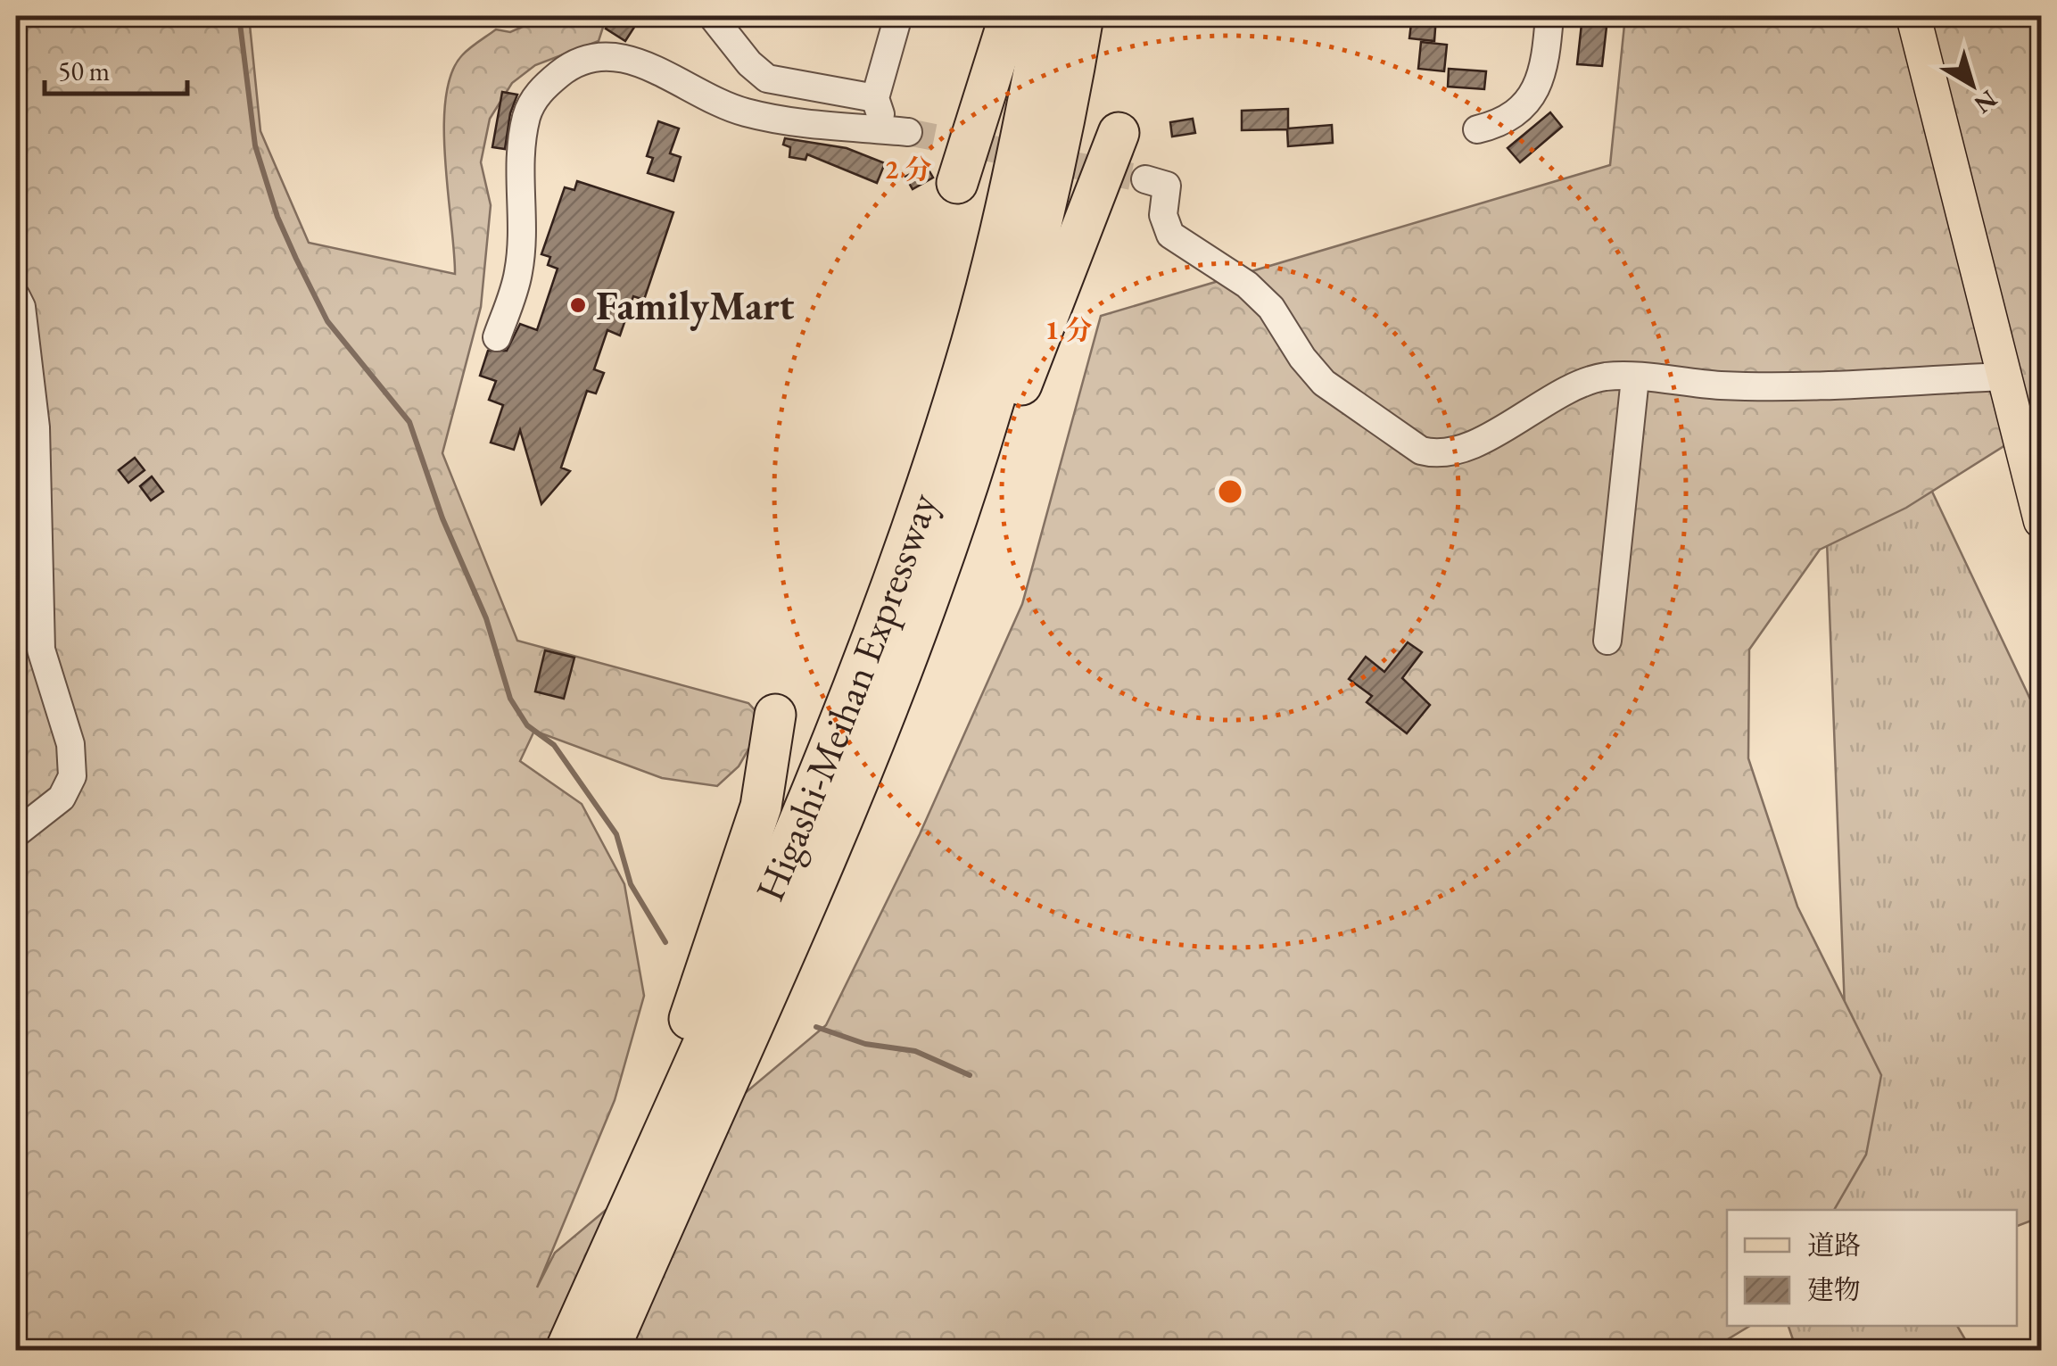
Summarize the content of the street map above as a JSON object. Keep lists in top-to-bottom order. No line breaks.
{"streets":{"highway":["Higashi-Meihan Expressway"]},"places":["FamilyMart"],"legend":["道路","建物"],"scale_bar":"50 m","north":"bottom right","rings":["2 分","1 分"]}
